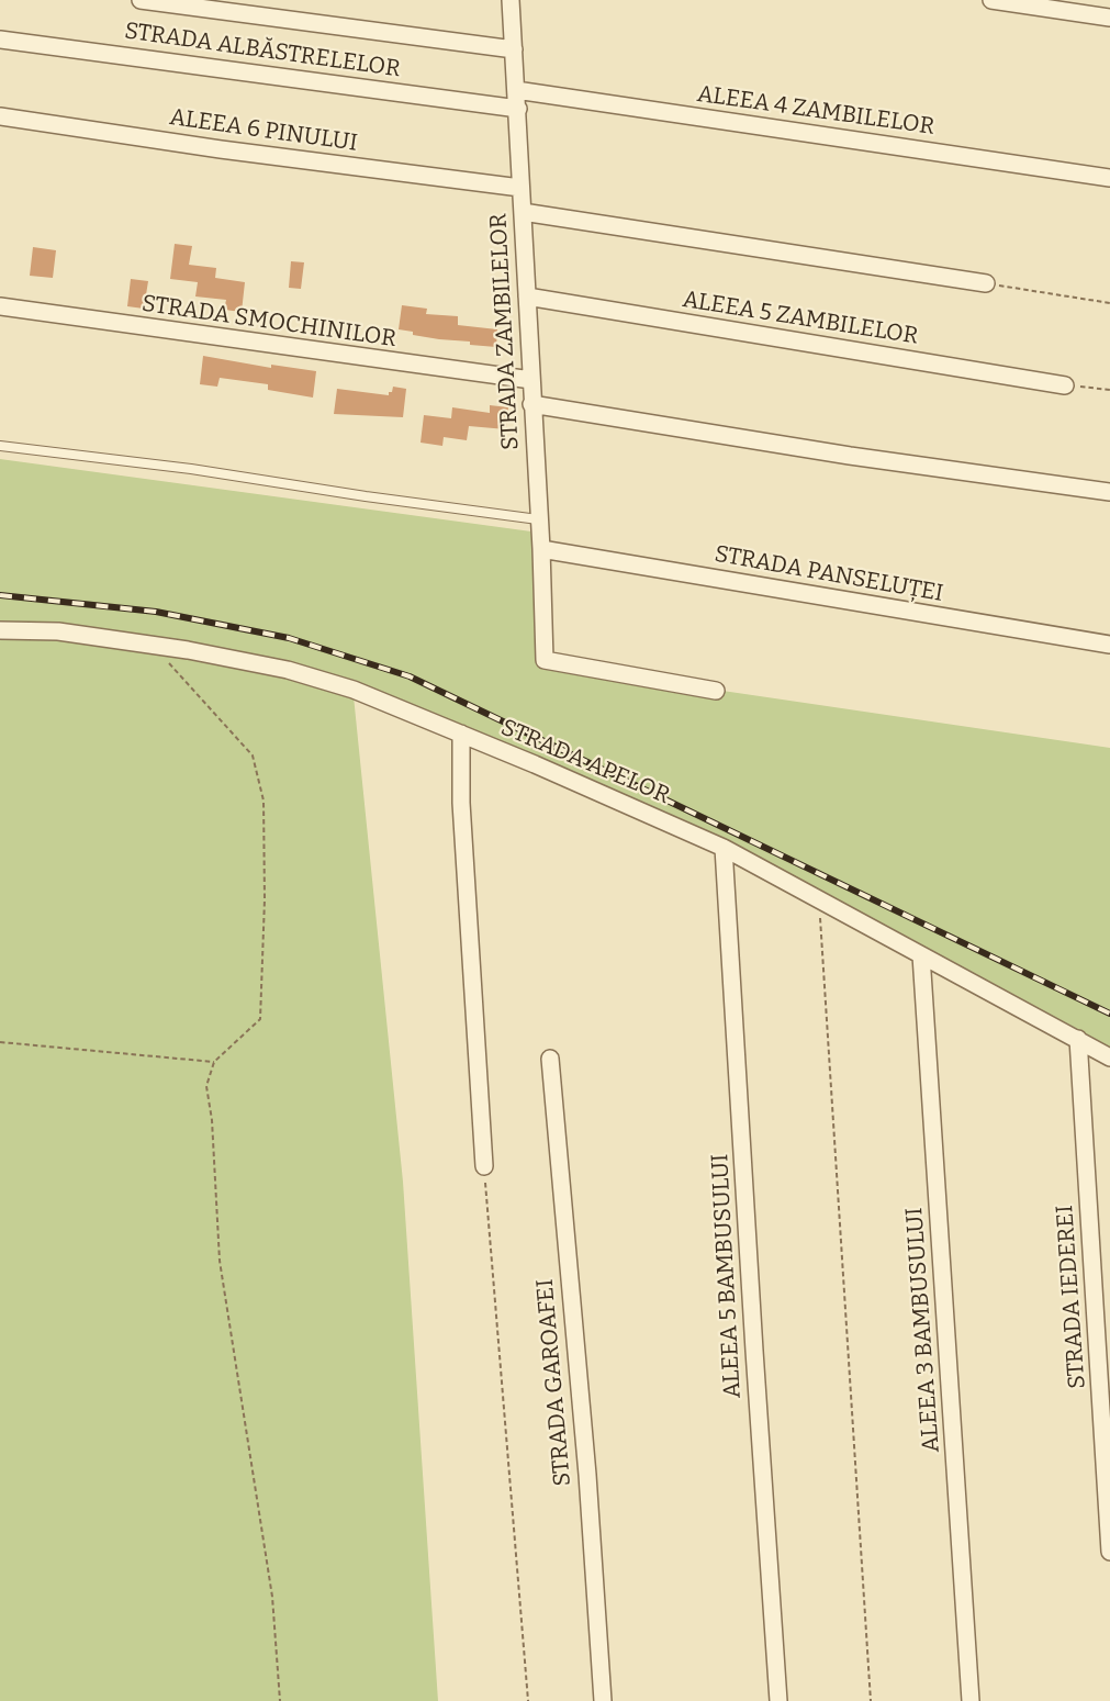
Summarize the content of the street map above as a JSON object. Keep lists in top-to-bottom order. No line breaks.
{"streets":{"street":["STRADA ALBĂSTRELELOR","ALEEA 4 ZAMBILELOR","ALEEA 6 PINULUI","ALEEA 5 ZAMBILELOR","STRADA SMOCHINILOR","STRADA ZAMBILELOR","STRADA PANSELUȚEI","STRADA APELOR","ALEEA 5 BAMBUSULUI","STRADA IEDEREI","ALEEA 3 BAMBUSULUI","STRADA GAROAFEI"]},"crossings":[["STRADA ALBĂSTRELELOR","STRADA ZAMBILELOR"],["ALEEA 4 ZAMBILELOR","STRADA ZAMBILELOR"],["ALEEA 6 PINULUI","STRADA ZAMBILELOR"],["ALEEA 5 ZAMBILELOR","STRADA ZAMBILELOR"],["STRADA SMOCHINILOR","STRADA ZAMBILELOR"],["STRADA ZAMBILELOR","STRADA PANSELUȚEI"],["STRADA APELOR","ALEEA 5 BAMBUSULUI"],["STRADA APELOR","STRADA IEDEREI"],["STRADA APELOR","ALEEA 3 BAMBUSULUI"]]}
